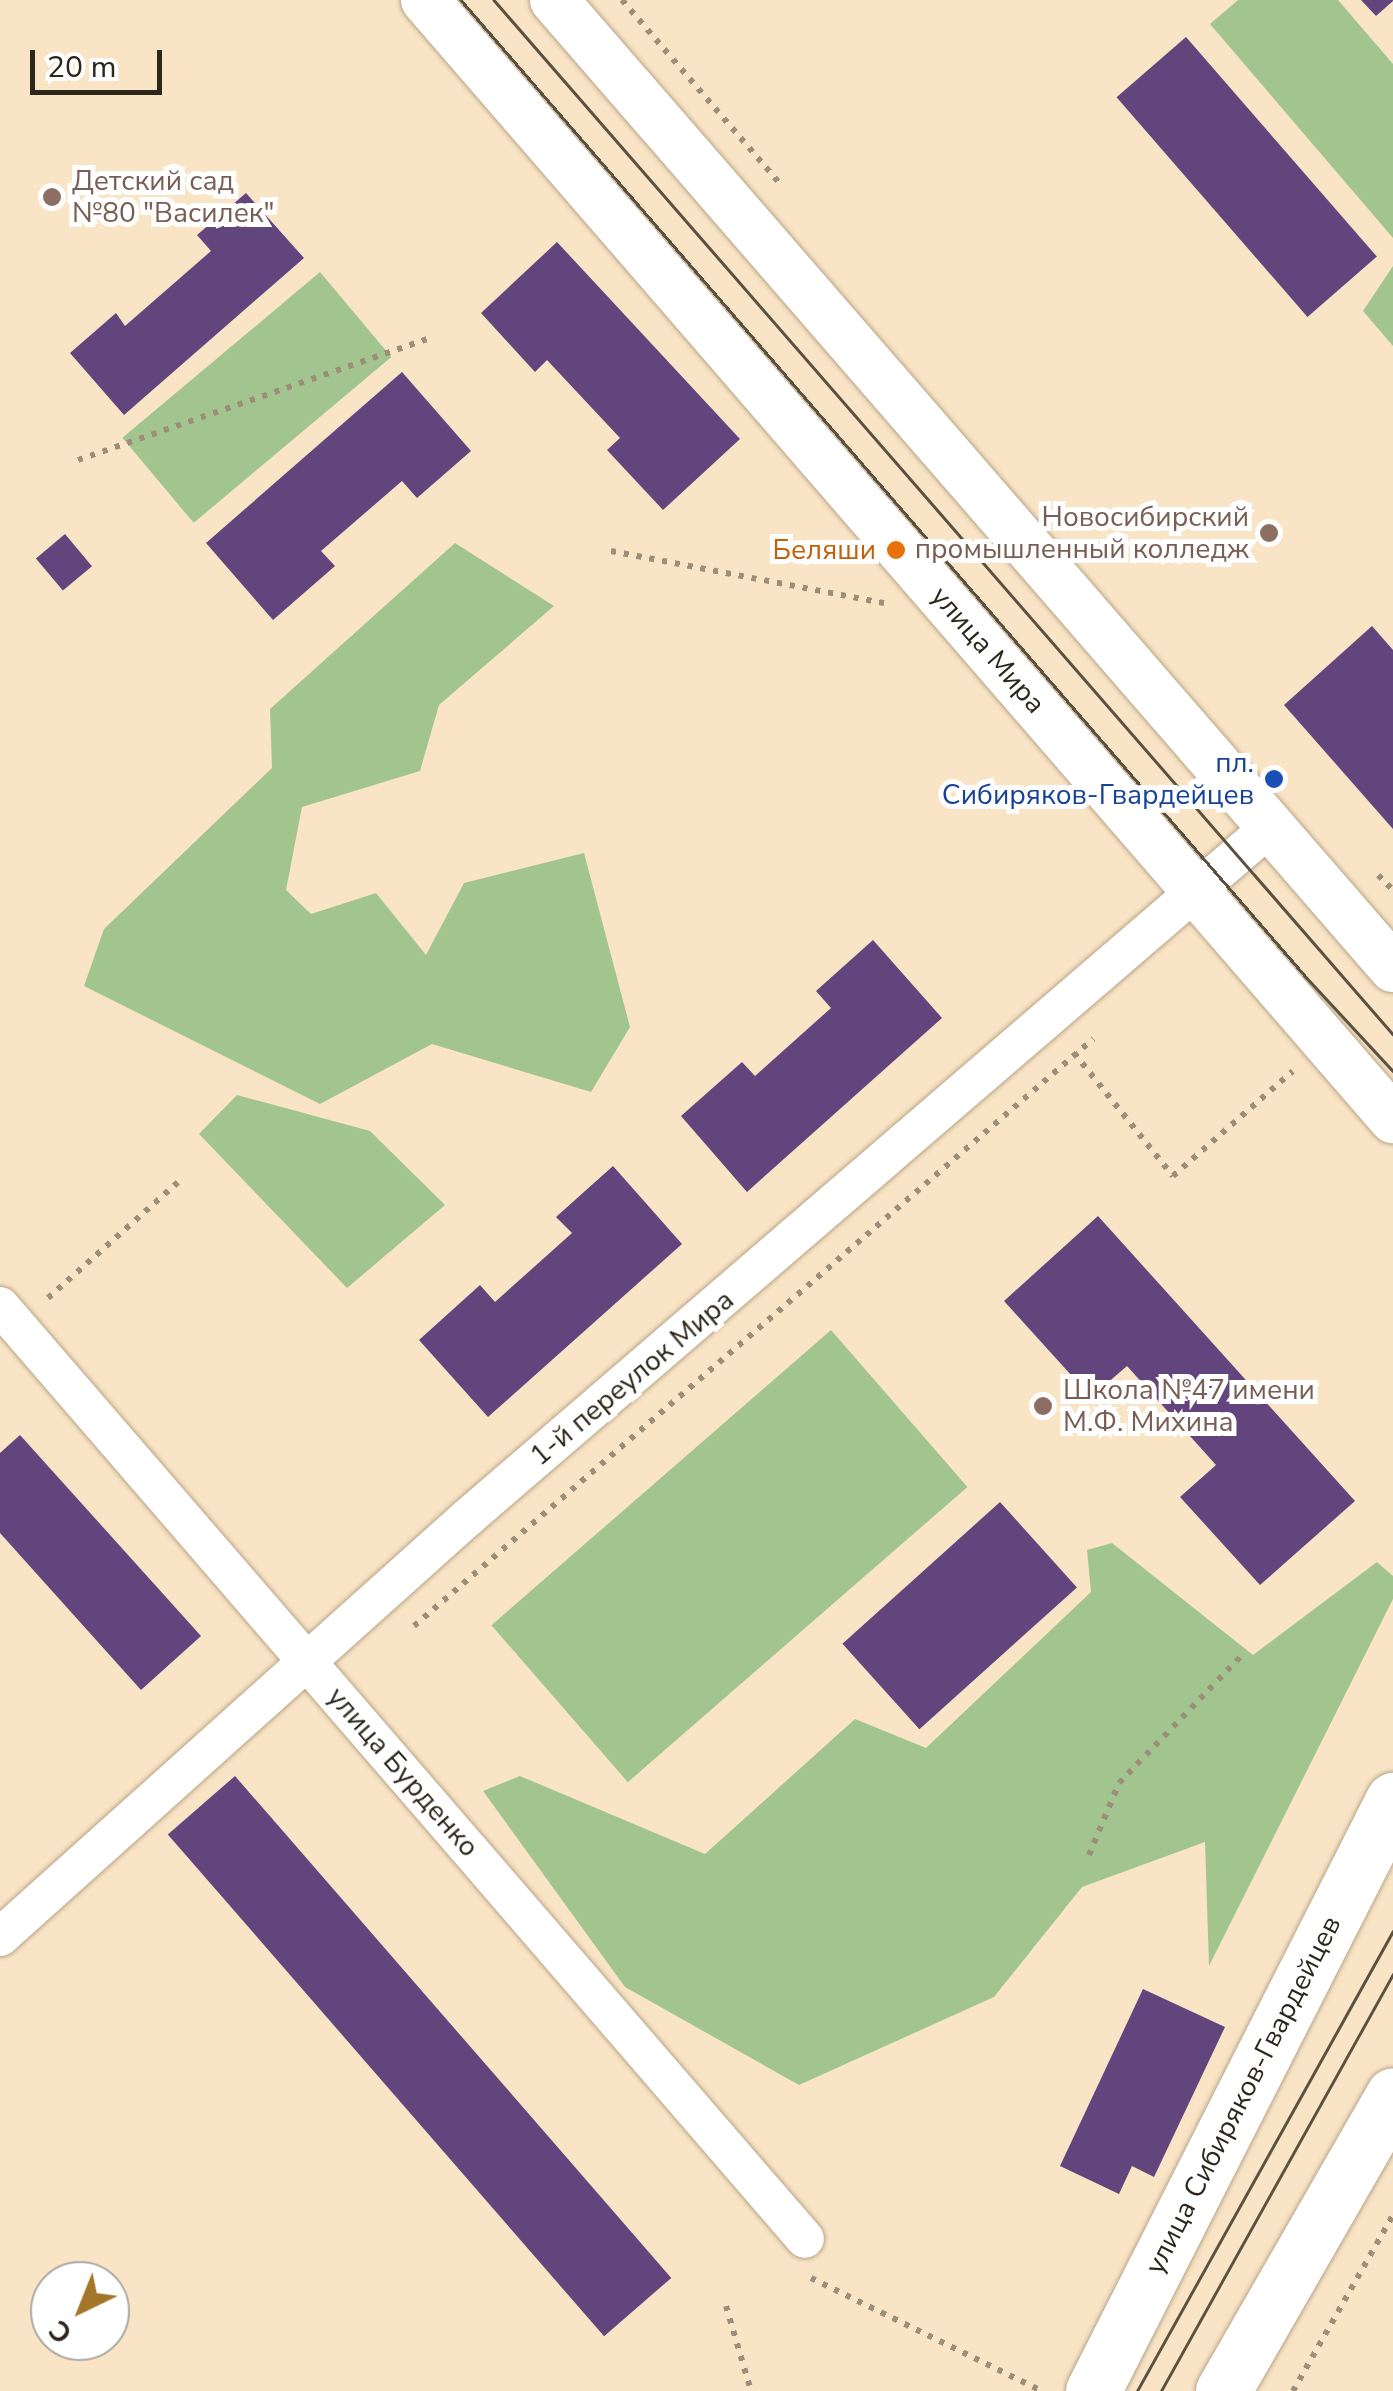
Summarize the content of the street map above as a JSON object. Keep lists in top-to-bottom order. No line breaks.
{"streets":{"main road":["улица Сибиряков-Гвардейцев"],"street":["улица Мира","1-й переулок Мира","улица Бурденко"]},"crossings":[["улица Мира","1-й переулок Мира"],["1-й переулок Мира","улица Бурденко"]],"places":["Детский сад №80 \"Василек\"","Новосибирский промышленный колледж","Беляши","пл. Сибиряков-Гвардейцев","Школа №47 имени М.Ф. Михина"],"scale_bar":"20 m","north":"bottom left"}
